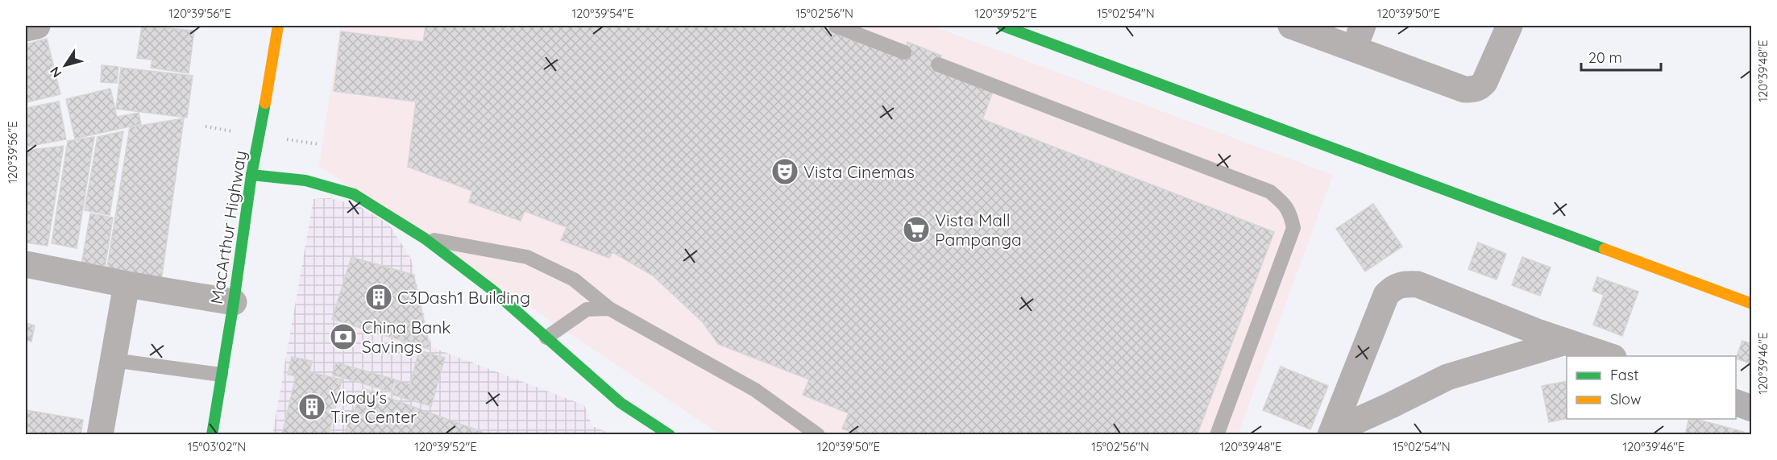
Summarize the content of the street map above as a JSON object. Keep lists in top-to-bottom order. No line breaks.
{"streets":{"main road":["MacArthur Highway"]},"places":{"theatre":["Vista Cinemas"],"supermarket":["Vista Mall Pampanga"],"building":["C3Dash1 Building","Vlady's Tire Center"],"bank":["China Bank Savings"]},"legend":["Fast","Slow"],"scale_bar":"20 m","north":"bottom left","coordinates":["120°39'56\"E","120°39'54\"E","15°02'56\"N","120°39'52\"E","15°02'54\"N","120°39'50\"E","120°39'48\"E","120°39'46\"E","15°03'02\"N"]}
